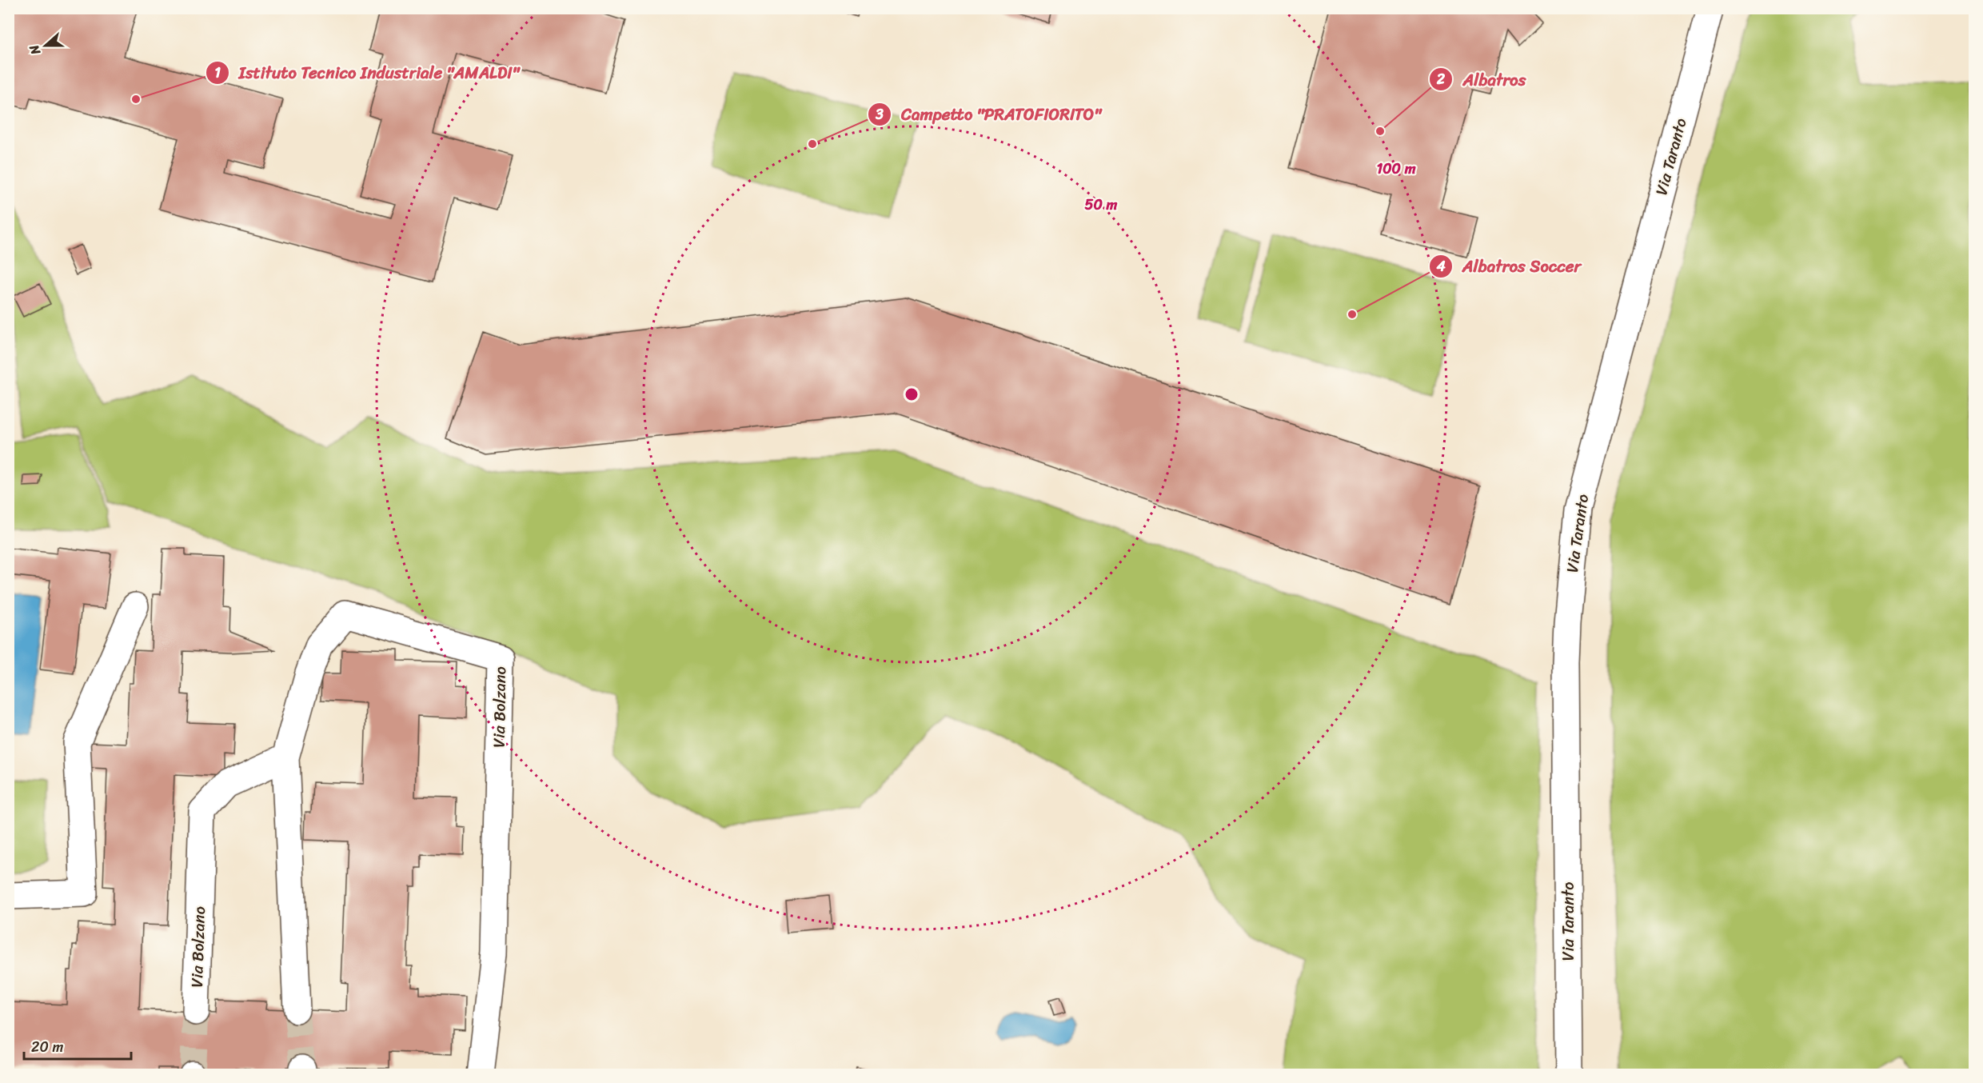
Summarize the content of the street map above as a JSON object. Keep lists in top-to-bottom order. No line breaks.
{"streets":{"street":["Via Taranto","Via Bolzano"]},"places":["Istituto Tecnico Industriale \"AMALDI\"","Albatros","Campetto \"PRATOFIORITO\"","Albatros Soccer"],"scale_bar":"20 m","north":"left","rings":["100 m","50 m"]}
